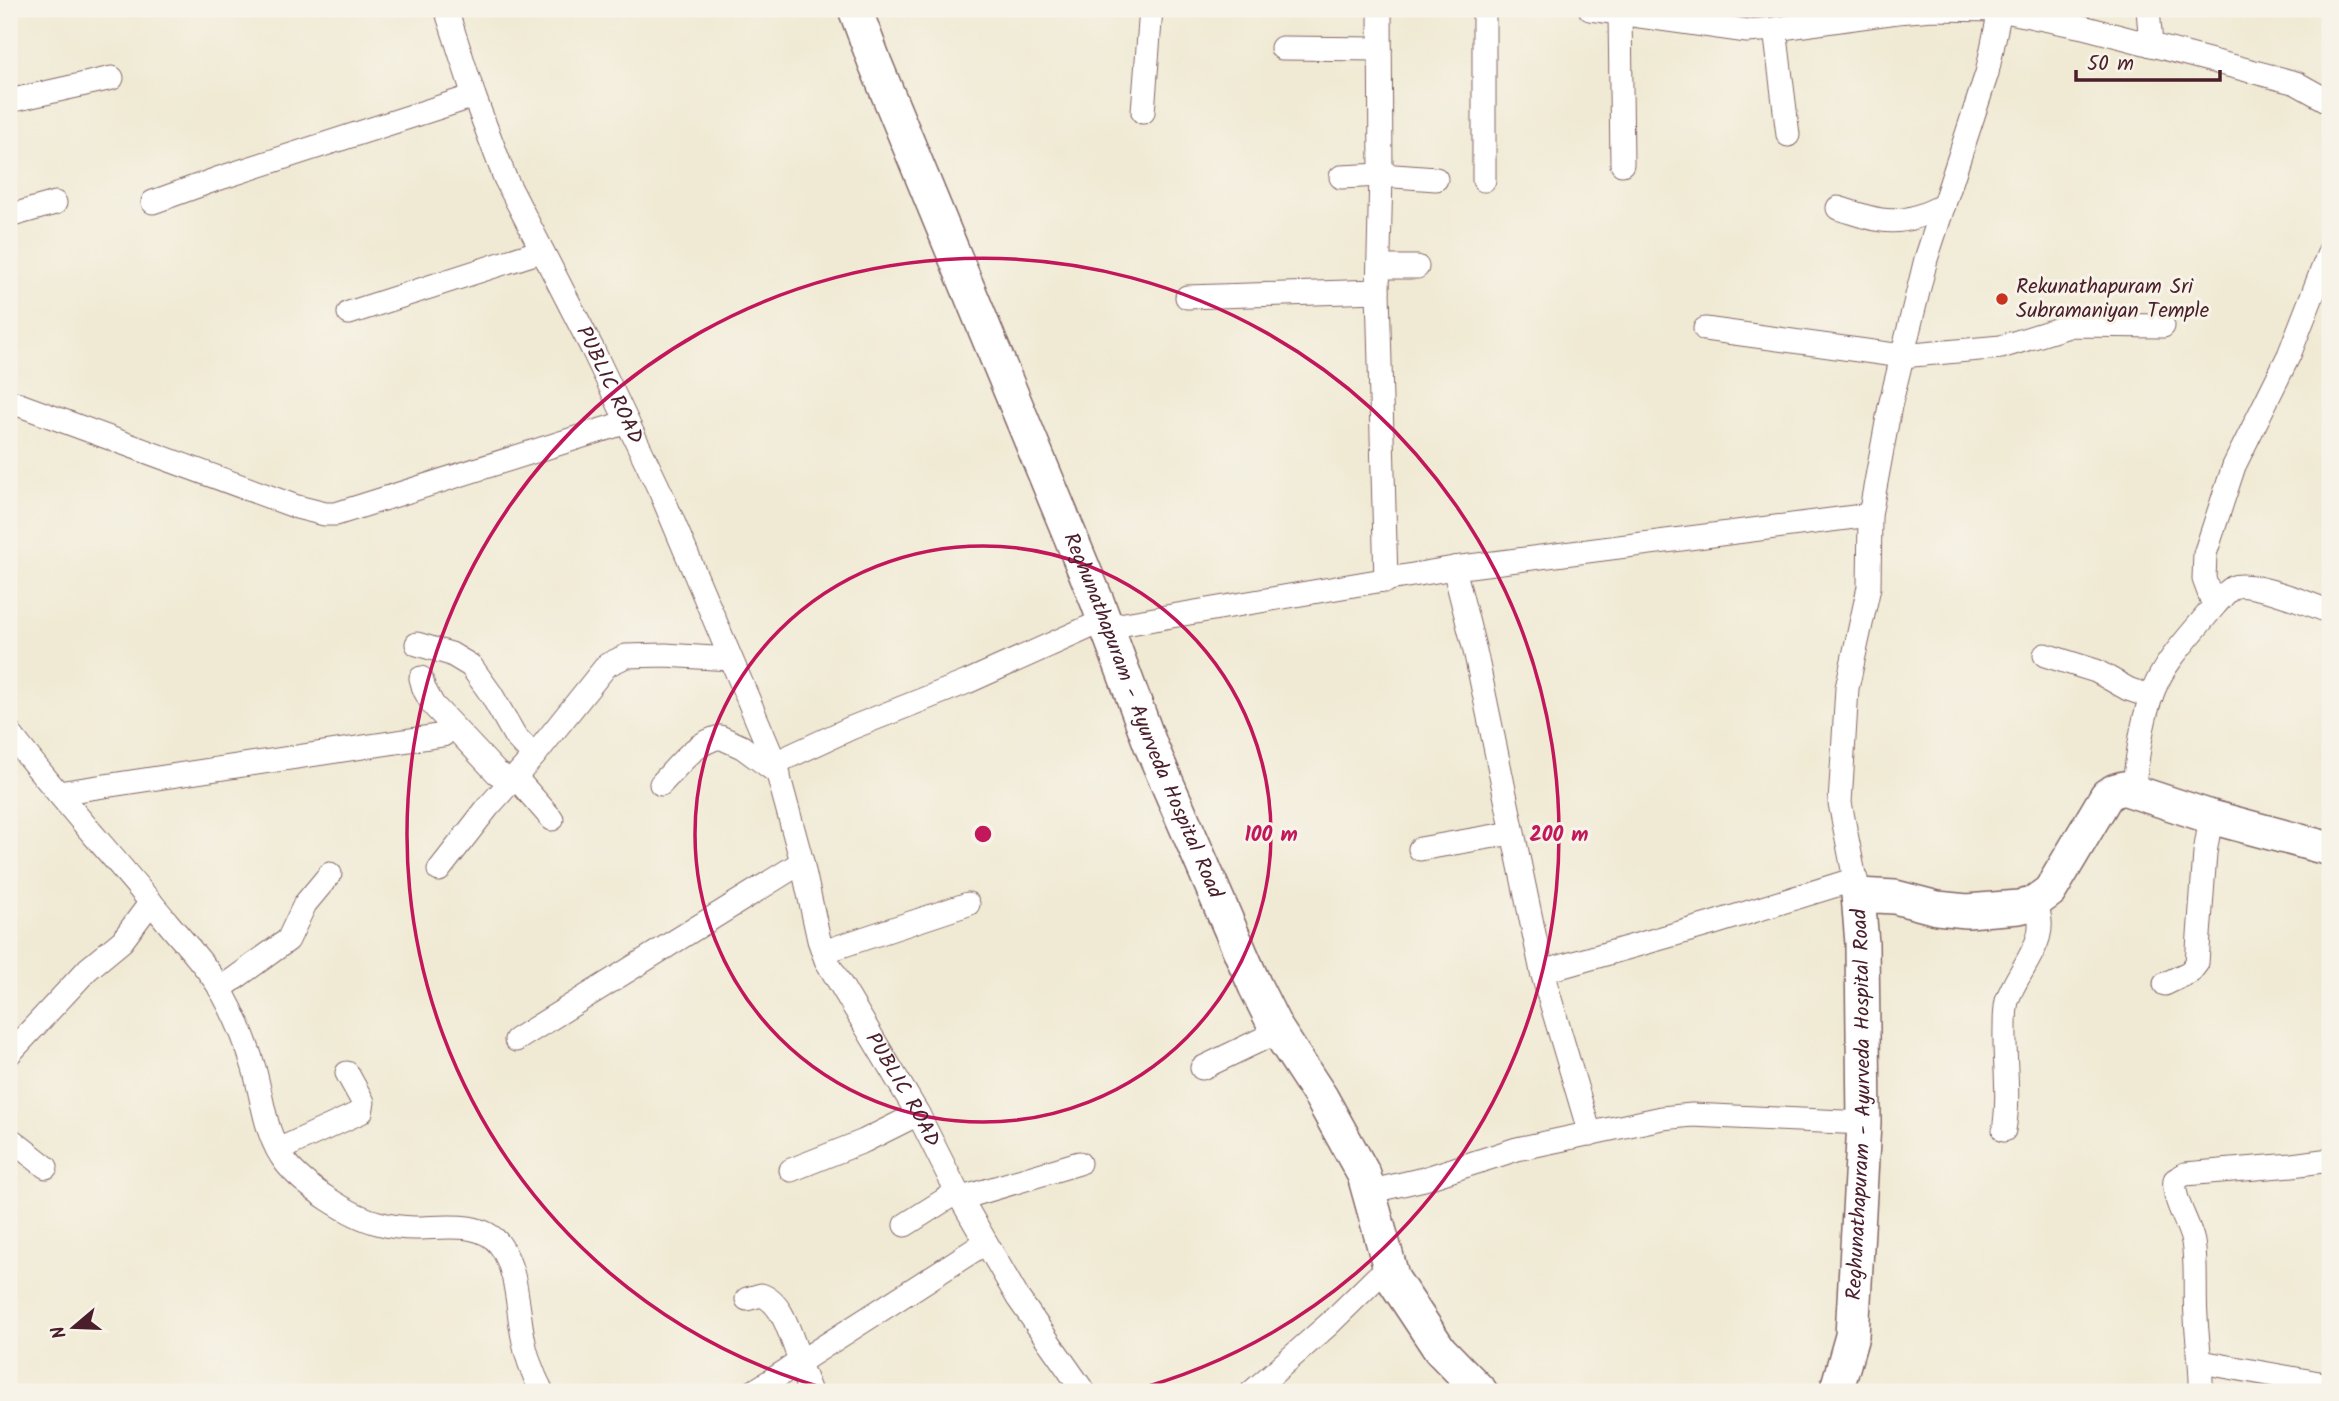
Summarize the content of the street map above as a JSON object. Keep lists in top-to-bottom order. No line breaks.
{"streets":{"main road":["Reghunathapuram - Ayurveda Hospital Road"],"street":["PUBLIC ROAD"]},"places":["Rekunathapuram Sri Subramaniyan Temple"],"scale_bar":"50 m","north":"left","rings":["100 m","200 m"]}
